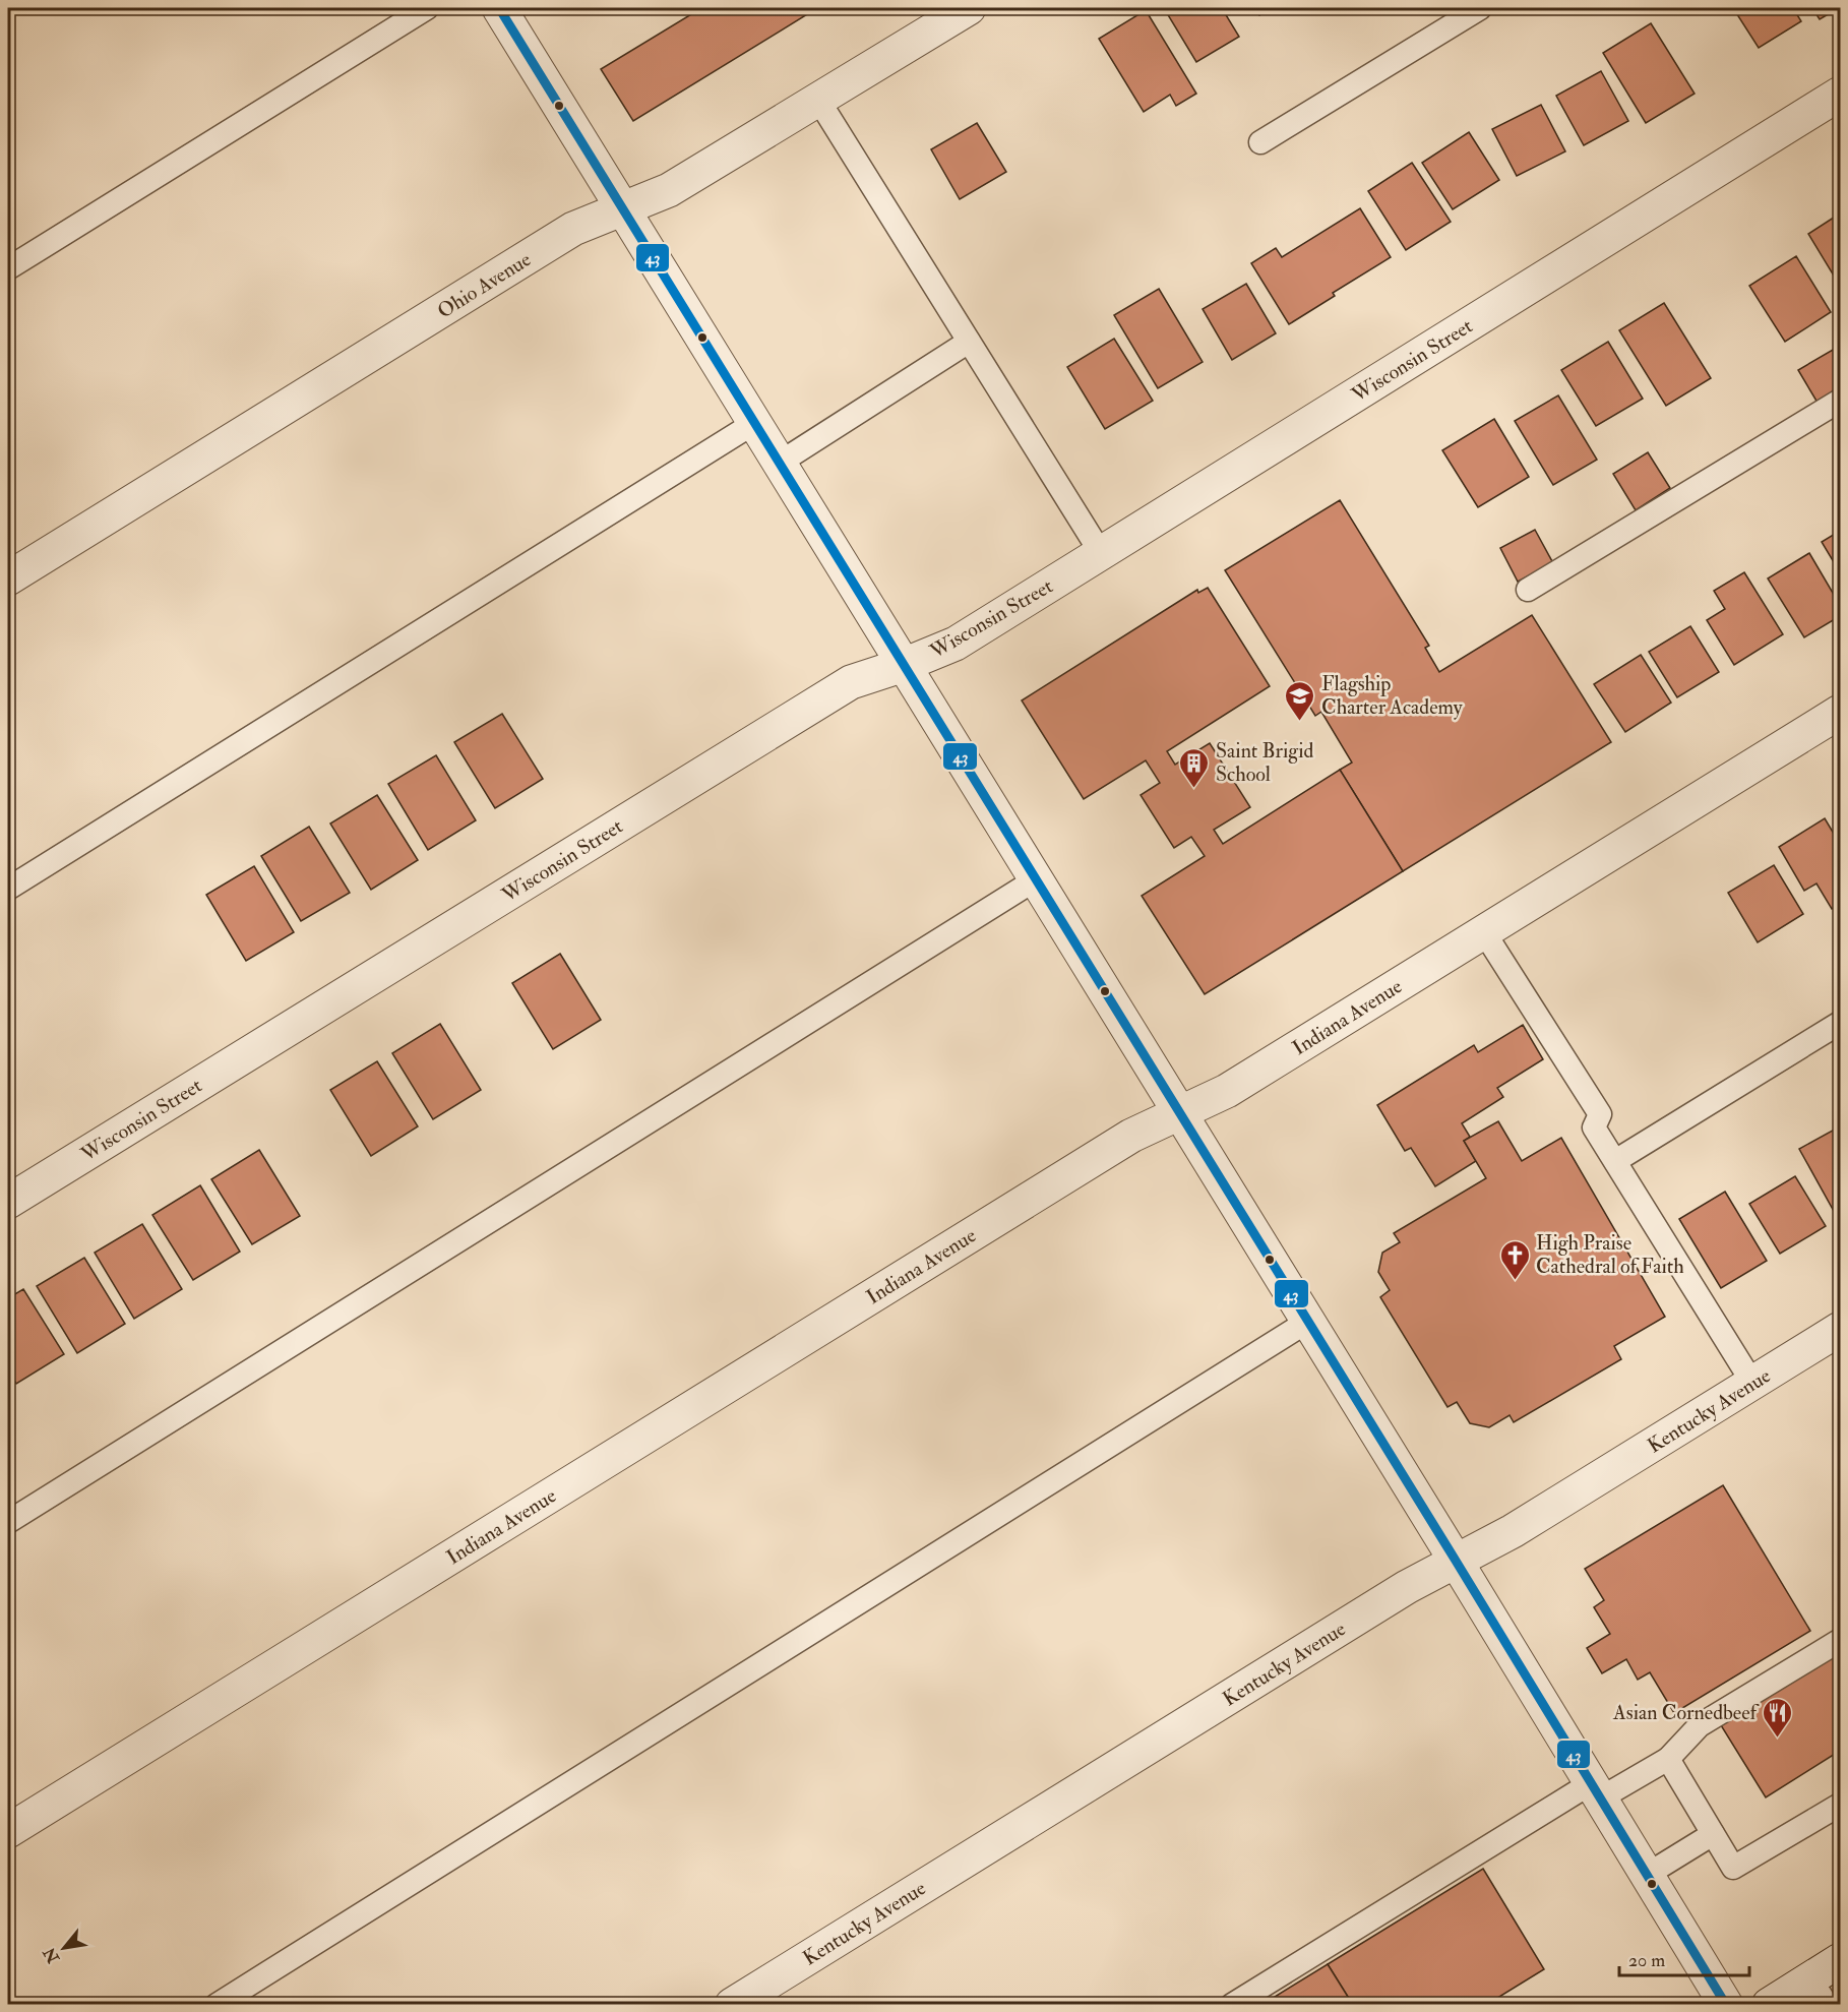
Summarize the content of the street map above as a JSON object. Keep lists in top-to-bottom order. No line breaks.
{"streets":{"street":["Ohio Avenue","Wisconsin Street","Indiana Avenue","Kentucky Avenue"]},"places":{"school or university":["Flagship Charter Academy"],"building":["Saint Brigid School"],"church":["High Praise Cathedral of Faith"],"restaurant":["Asian Cornedbeef"]},"lines":["transit line 43"],"scale_bar":"20 m","north":"bottom left"}
